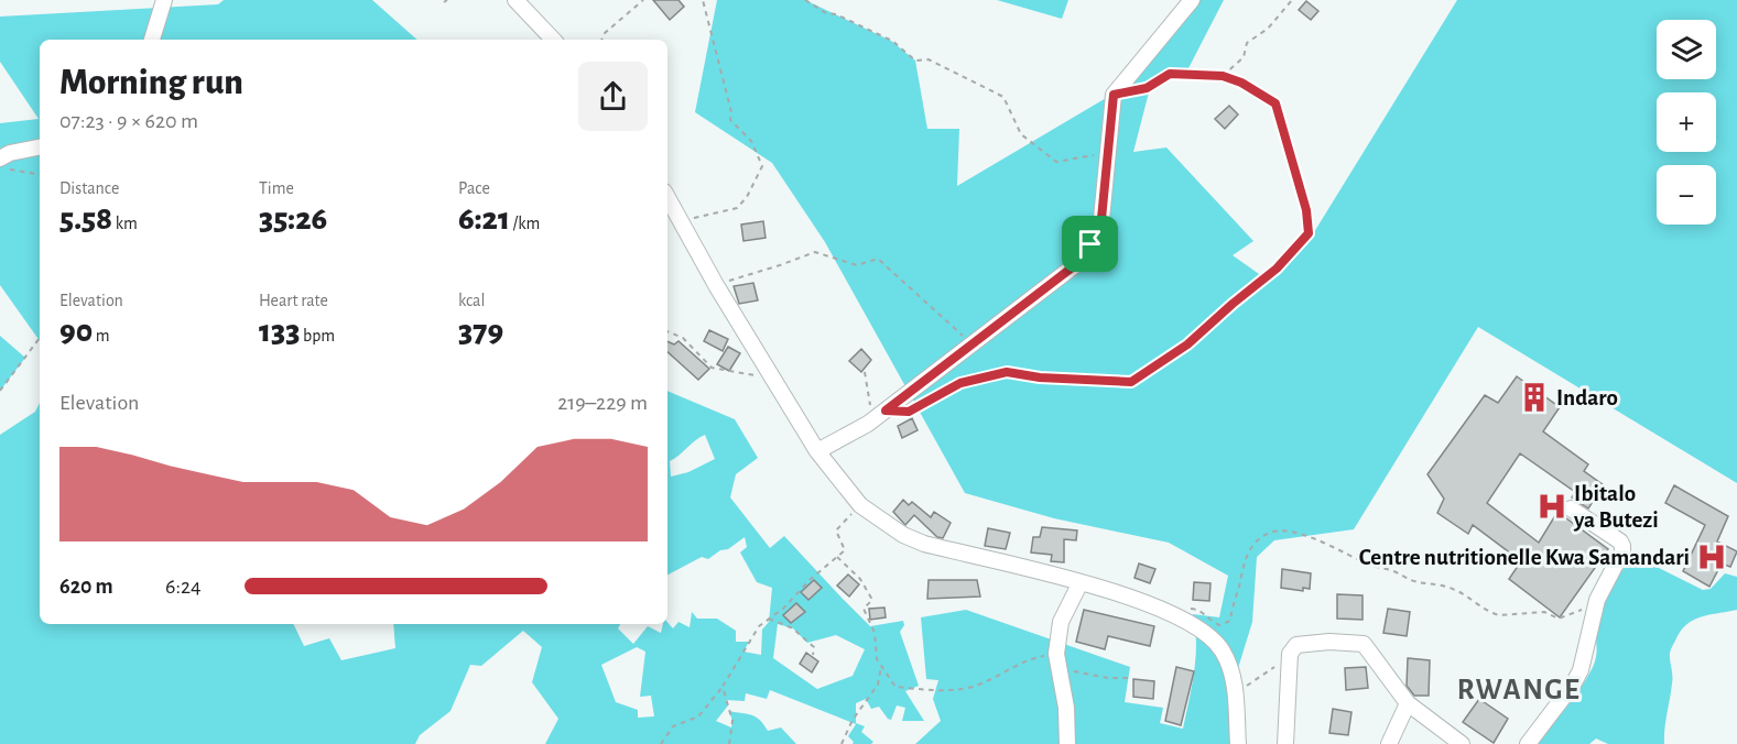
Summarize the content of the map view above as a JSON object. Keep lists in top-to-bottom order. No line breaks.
{"districts":["RWANGE"],"places":{"building":["Indaro"],"hospital":["Ibitalo ya Butezi","Centre nutritionelle Kwa Samandari"]},"page":{"map_buttons":["+","−"],"heading":["Morning run","07:23 · 9 × 620 m"],"stats":[["Distance","5.58 km"],["Time","35:26"],["Pace","6:21 /km"],["Elevation","90 m"],["Heart rate","133 bpm"],["kcal","379"]],"chart":["Elevation","219–229 m"],"list":[{"name":"620 m","note":"6:24"}]}}
